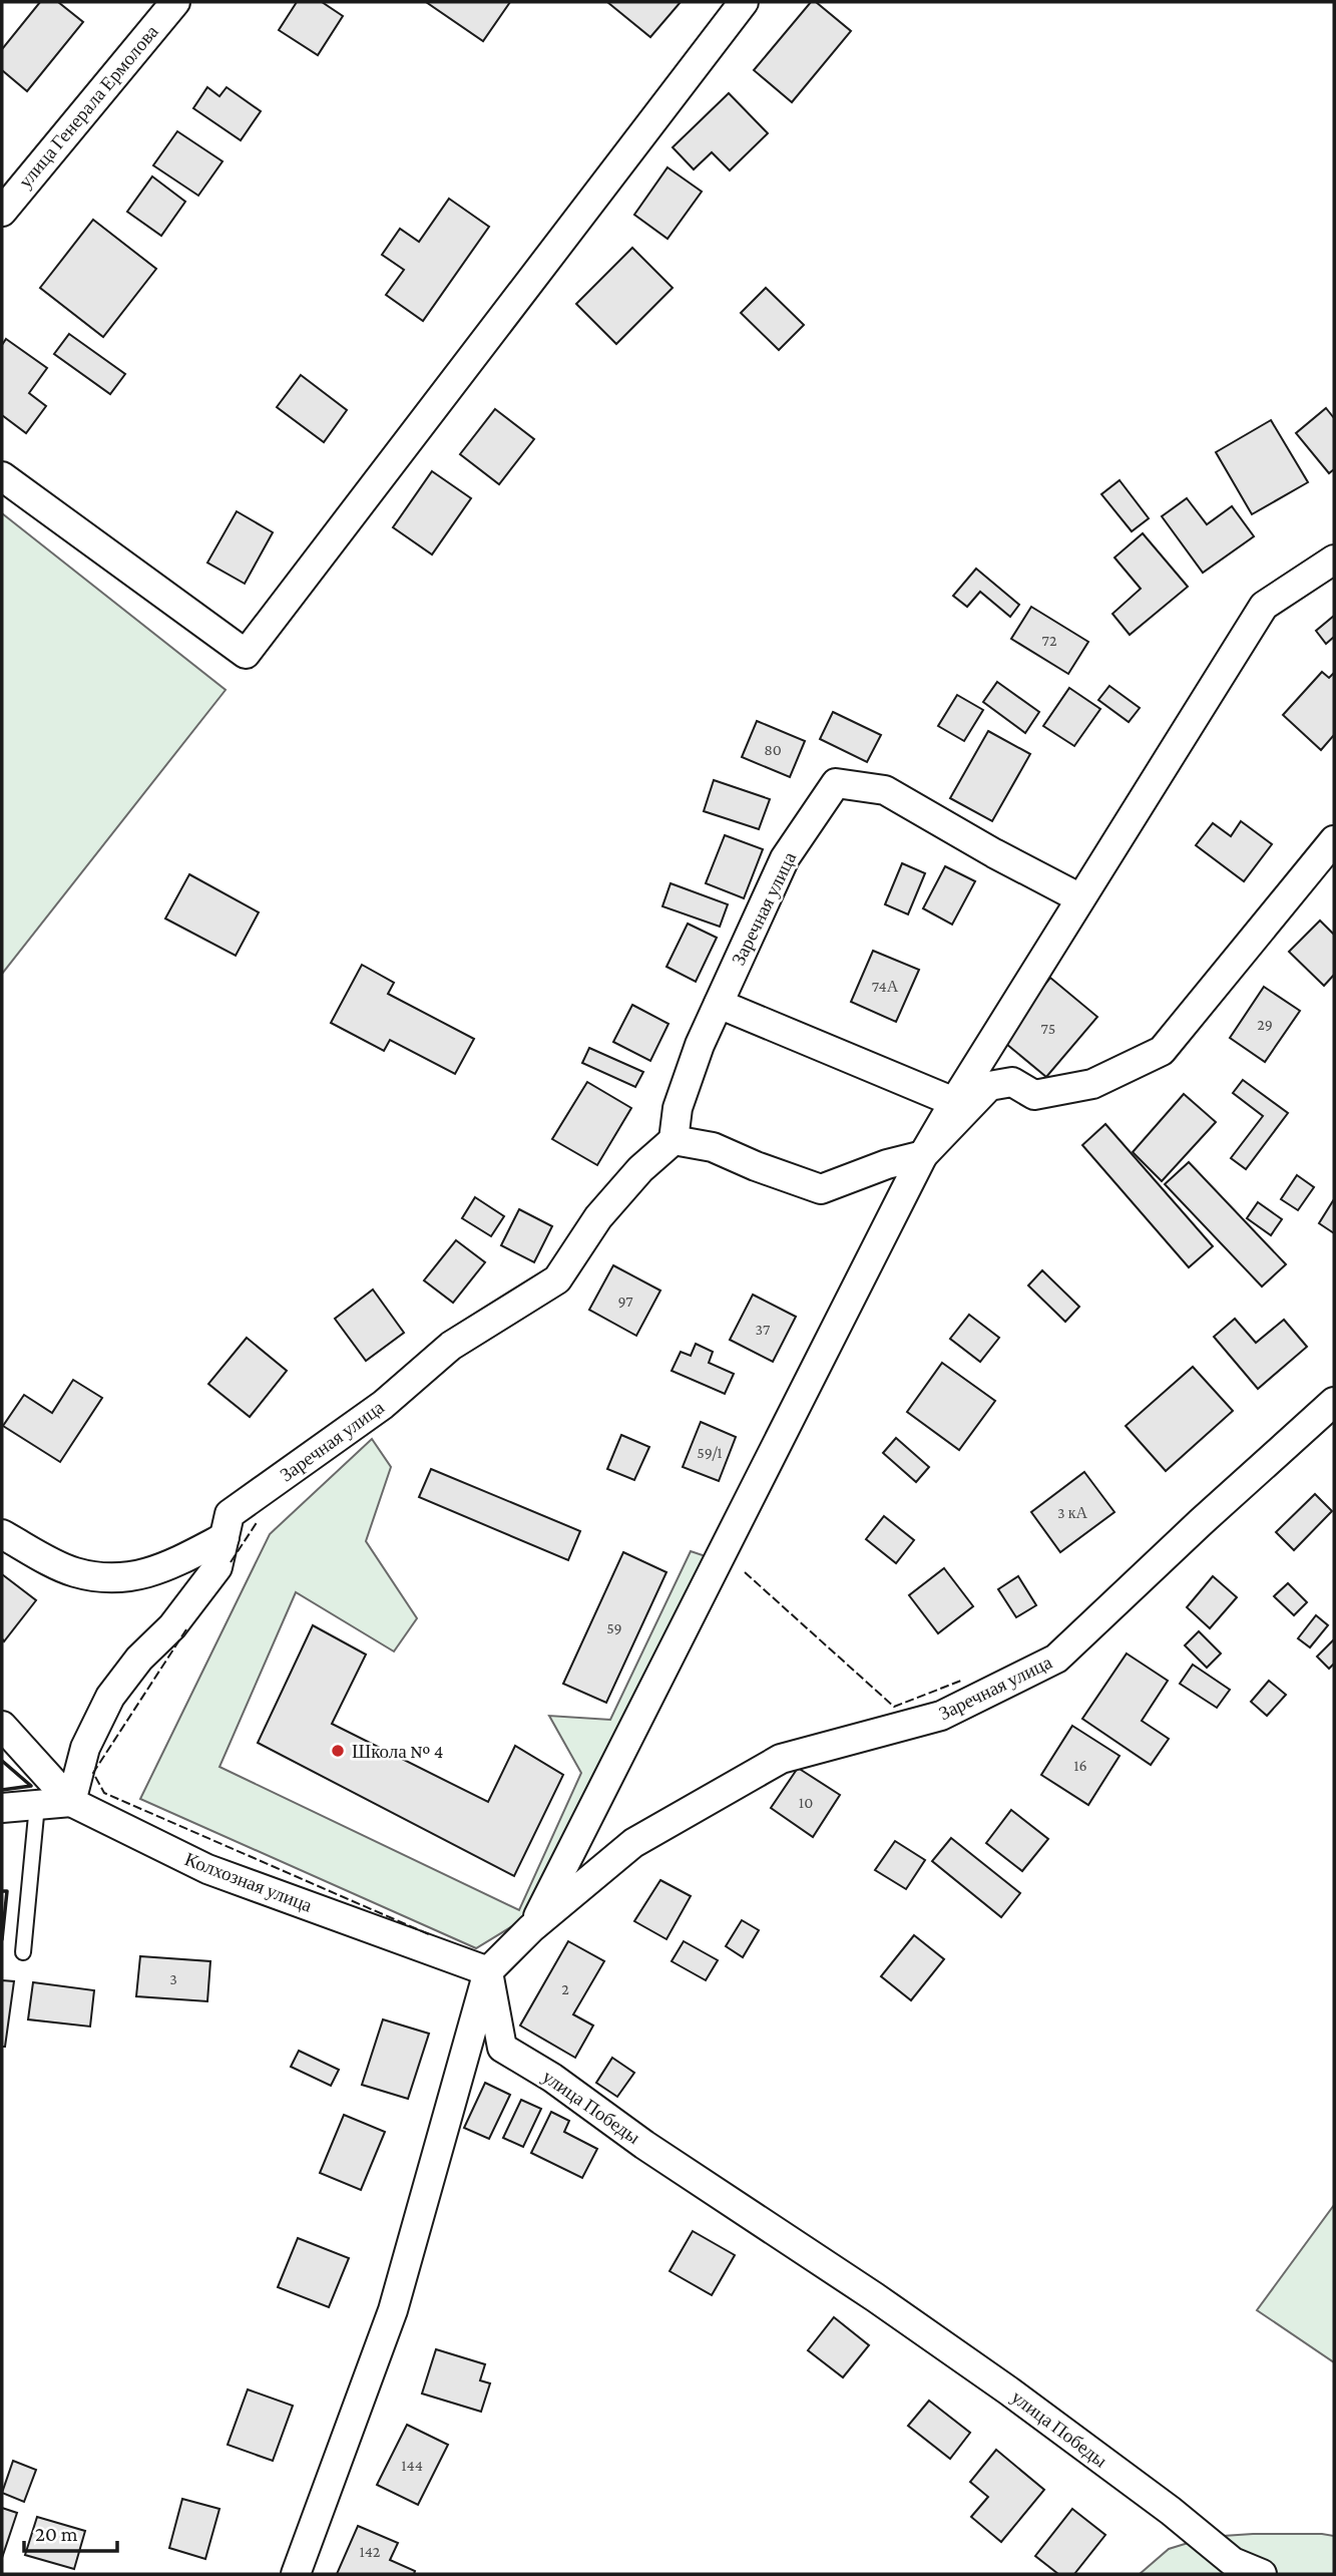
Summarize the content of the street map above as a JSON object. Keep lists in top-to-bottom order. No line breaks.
{"streets":{"street":["улица Генерала Ермолова","Заречная улица","Колхозная улица","улица Победы"]},"crossings":[["Заречная улица","Колхозная улица"],["Заречная улица","улица Победы"],["Колхозная улица","улица Победы"]],"places":["Школа № 4"],"house_numbers":["72","80","74А","29","75","97","37","59/1","3 кА","59","16","10","3","2","144","142"],"scale_bar":"20 m"}
